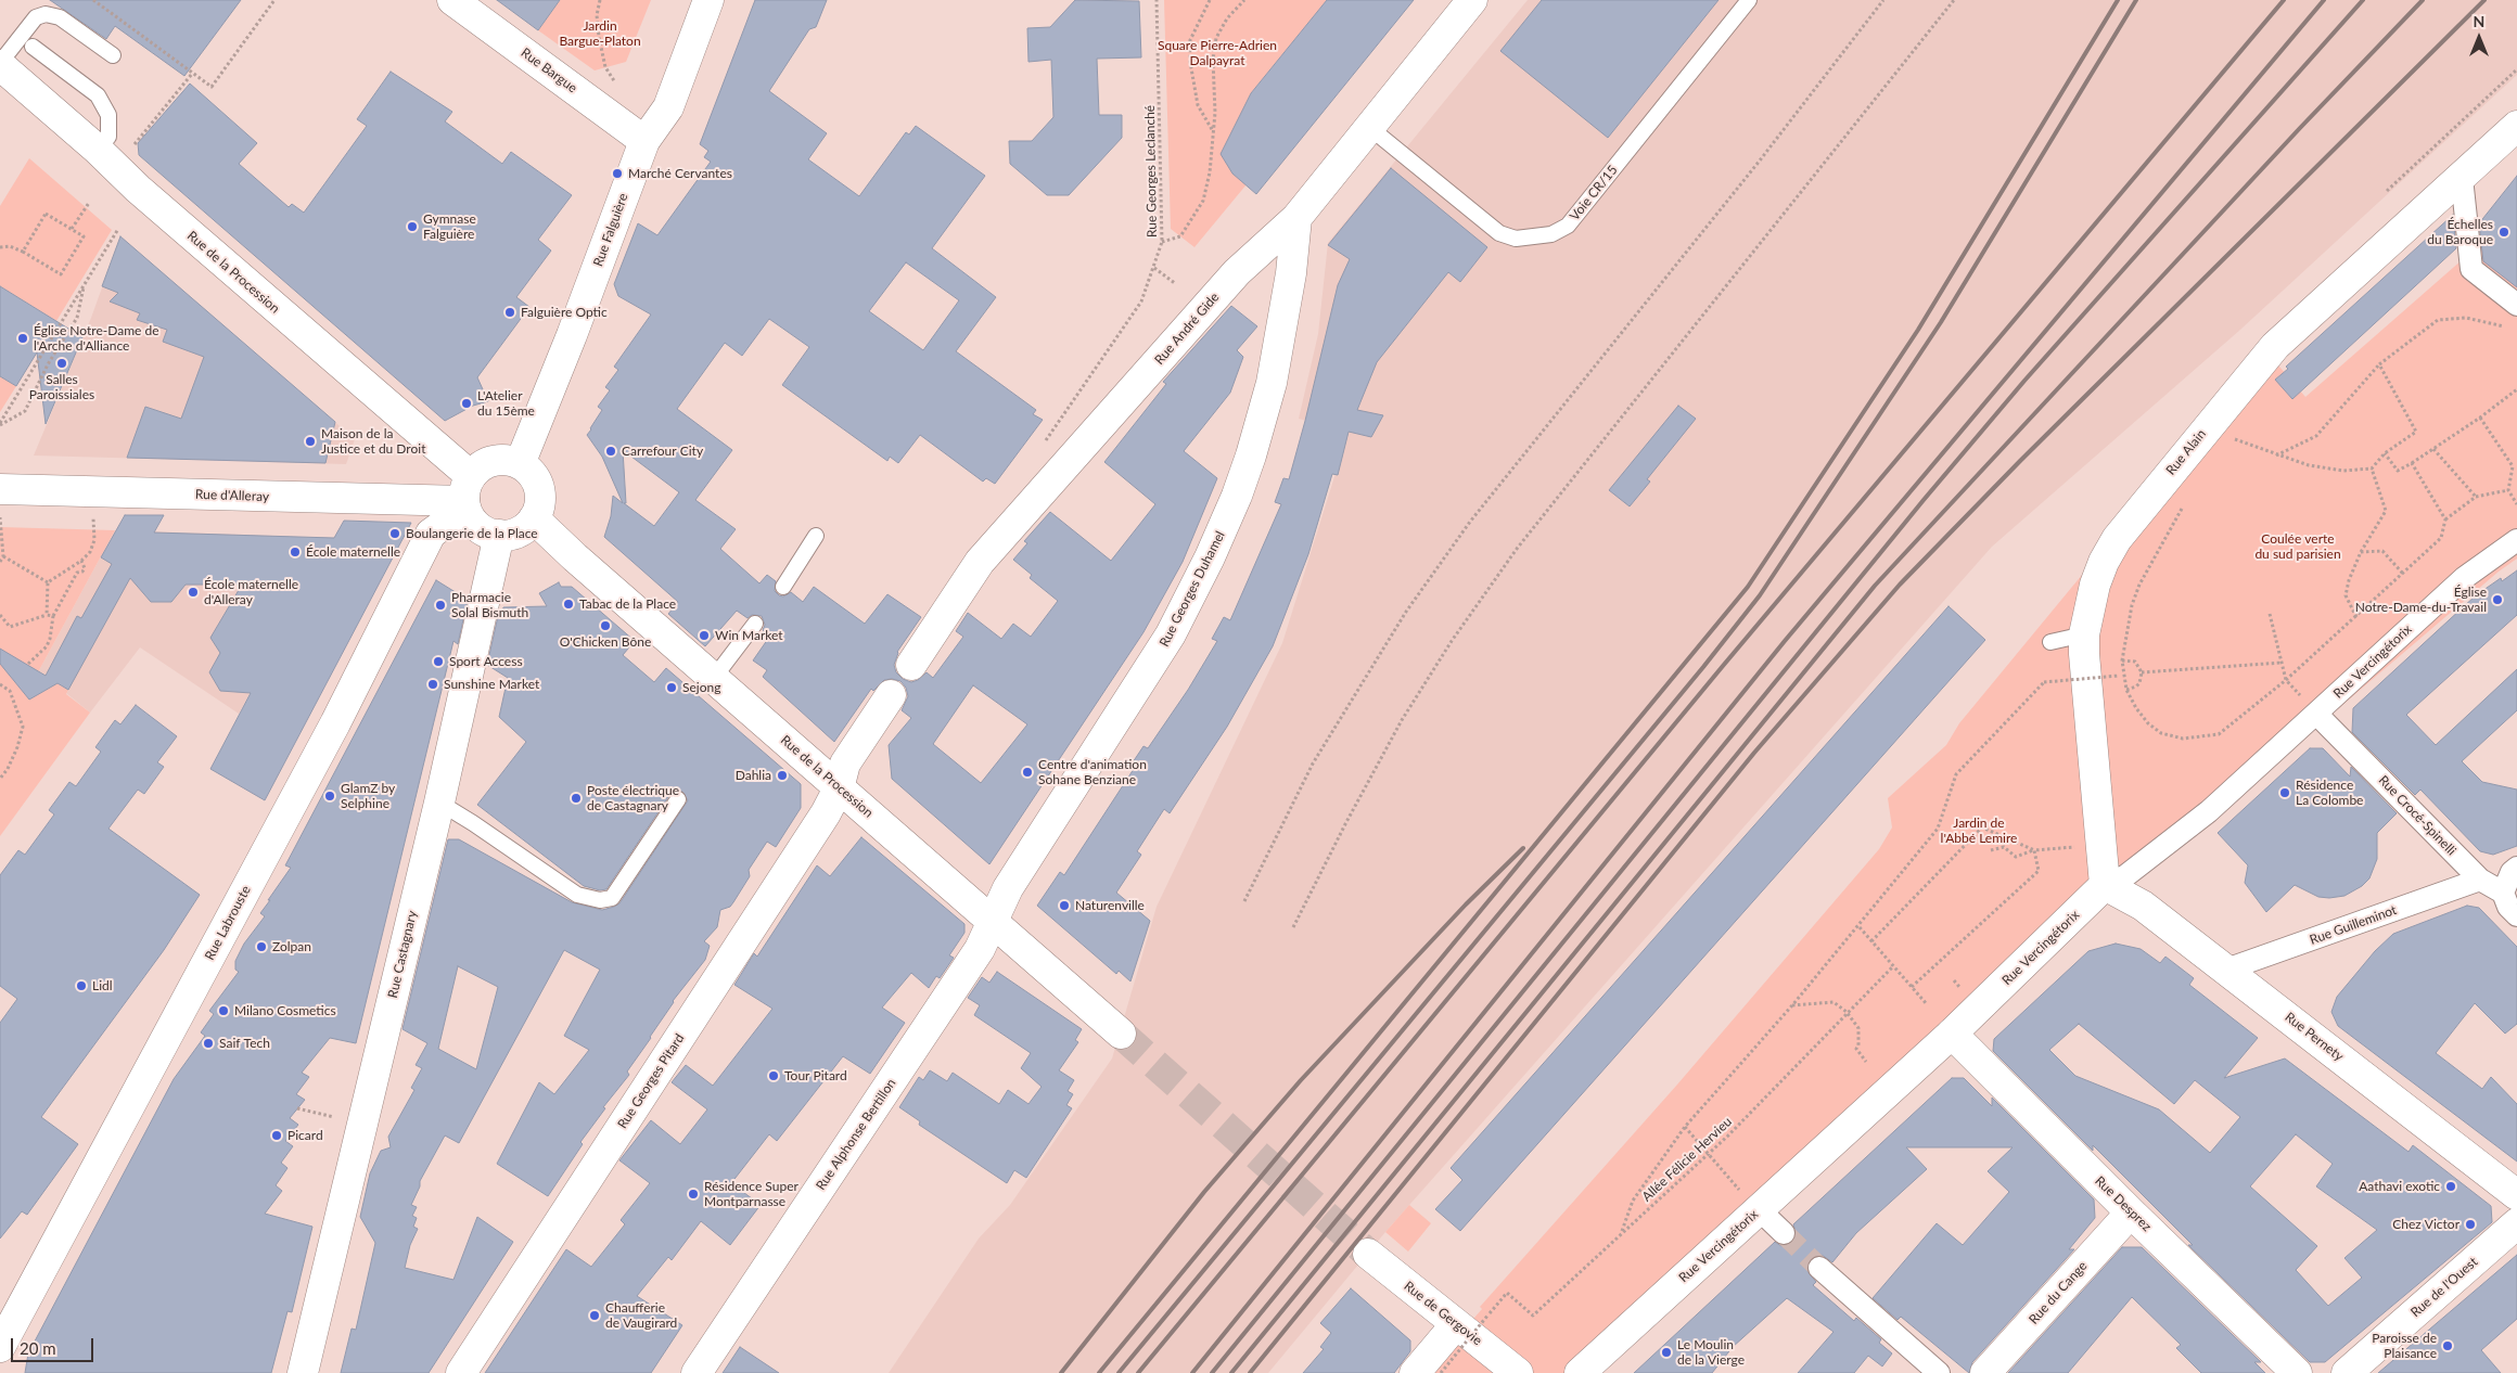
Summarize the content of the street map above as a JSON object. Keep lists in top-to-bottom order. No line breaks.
{"streets":{"street":["Rue Bargue","Rue Falguière","Rue de la Procession","Rue André Gide","Rue Alain","Rue d'Alleray","Rue Georges Duhamel","Rue Vercingétorix","Rue Crocé-Spinelli","Rue Labrouste","Rue Guilleminot","Rue Castagnary","Rue Pernety","Rue Georges Pitard","Rue Alphonse Bertillon","Rue Desprez","Rue de l'Ouest","Rue du Cange","Rue de Gergovie"],"lane":["Voie CR/15"],"path":["Rue Georges Leclanché","Allée Félicie Hervieu"]},"crossings":[["Rue Bargue","Rue Falguière"],["Voie CR/15","Rue André Gide"],["Rue Falguière","Rue de la Procession"],["Rue Falguière","Rue d'Alleray"],["Rue Falguière","Rue Labrouste"],["Rue Falguière","Rue Castagnary"],["Rue de la Procession","Rue d'Alleray"],["Rue de la Procession","Rue Georges Duhamel"],["Rue de la Procession","Rue Labrouste"],["Rue de la Procession","Rue Castagnary"],["Rue de la Procession","Rue Georges Pitard"],["Rue de la Procession","Rue Alphonse Bertillon"],["Rue André Gide","Rue Georges Duhamel"],["Rue Alain","Rue Vercingétorix"],["Rue Alain","Rue Pernety"],["Rue d'Alleray","Rue Labrouste"],["Rue d'Alleray","Rue Castagnary"],["Rue Georges Duhamel","Rue Alphonse Bertillon"],["Rue Vercingétorix","Rue Crocé-Spinelli"],["Rue Vercingétorix","Rue Pernety"],["Rue Vercingétorix","Rue Desprez"],["Rue Crocé-Spinelli","Rue Guilleminot"],["Rue Labrouste","Rue Castagnary"],["Rue Guilleminot","Rue Pernety"],["Rue Desprez","Rue du Cange"]],"parks":["Jardin Bargue-Platon","Square Pierre-Adrien Dalpayrat","Coulée verte du sud parisien","Jardin de l'Abbé Lemire"],"places":["Marché Cervantes","Gymnase Falguière","Échelles du Baroque","Falguière Optic","Église Notre-Dame de l'Arche d'Alliance","Salles Paroissiales","L'Atelier du 15ème","Maison de la Justice et du Droit","Carrefour City","Boulangerie de la Place","École maternelle","École maternelle d'Alleray","Église Notre-Dame-du-Travail","Tabac de la Place","Pharmacie Solal Bismuth","O'Chicken Bône","Win Market","Sport Access","Sunshine Market","Sejong","Centre d'animation Sohane Benziane","Dahlia","Résidence La Colombe","GlamZ by Selphine","Poste électrique de Castagnary","Naturenville","Zolpan","Lidl","Milano Cosmetics","Saif Tech","Tour Pitard","Picard","Aathavi exotic","Résidence Super Montparnasse","Chez Victor","Chaufferie de Vaugirard","Paroisse de Plaisance","Le Moulin de la Vierge"],"scale_bar":"20 m","north":"top"}
